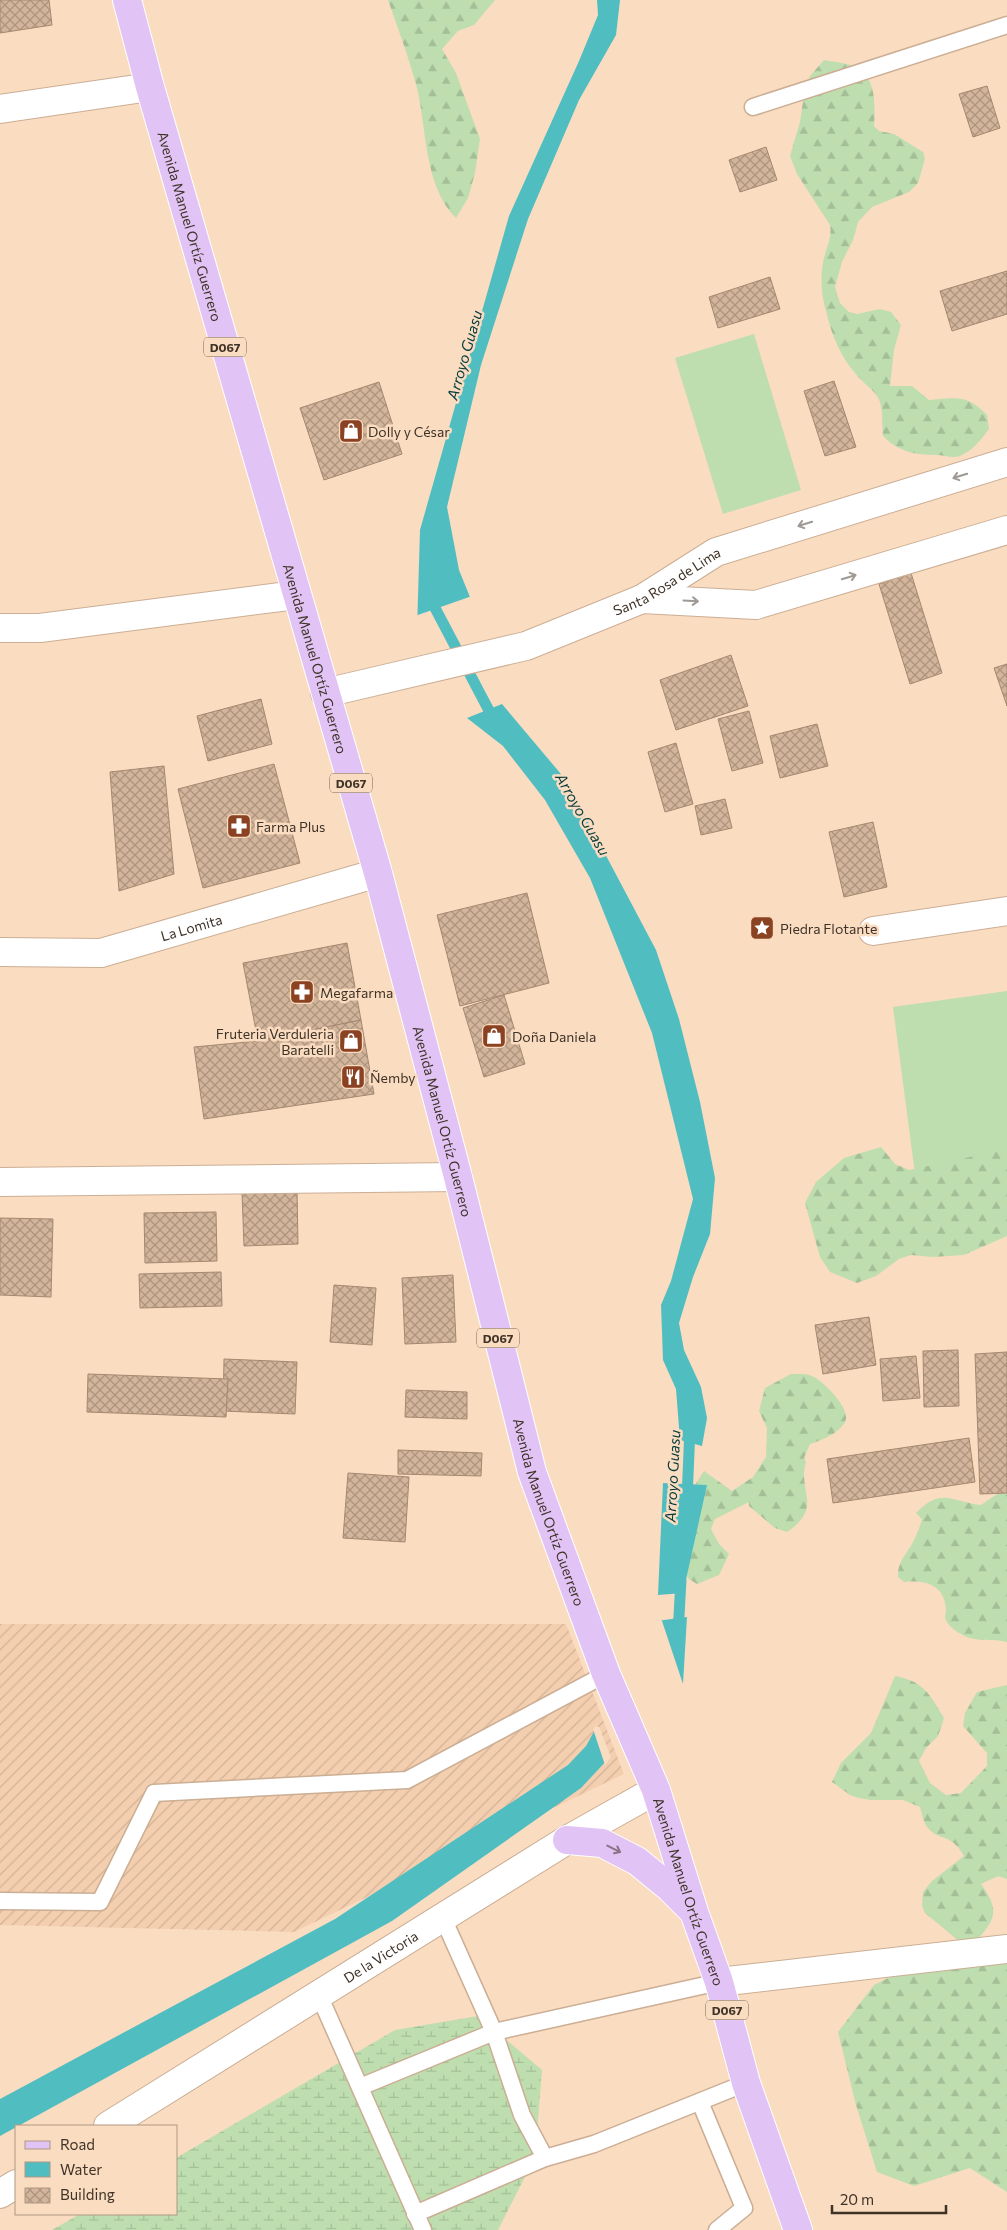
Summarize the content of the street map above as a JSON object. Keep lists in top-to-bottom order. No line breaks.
{"streets":{"main road":["Avenida Manuel Ortíz Guerrero","D067"],"street":["Santa Rosa de Lima","La Lomita","De la Victoria"]},"crossings":[["Avenida Manuel Ortíz Guerrero","Santa Rosa de Lima"],["Avenida Manuel Ortíz Guerrero","La Lomita"],["Avenida Manuel Ortíz Guerrero","De la Victoria"]],"water":["Arroyo Guasu"],"places":{"shop":["Dolly y César","Doña Daniela","Fruteria Verduleria Baratelli"],"pharmacy":["Farma Plus","Megafarma"],"place":["Piedra Flotante"],"restaurant":["Ñemby"]},"legend":["Road","Water","Building"],"scale_bar":"20 m"}
